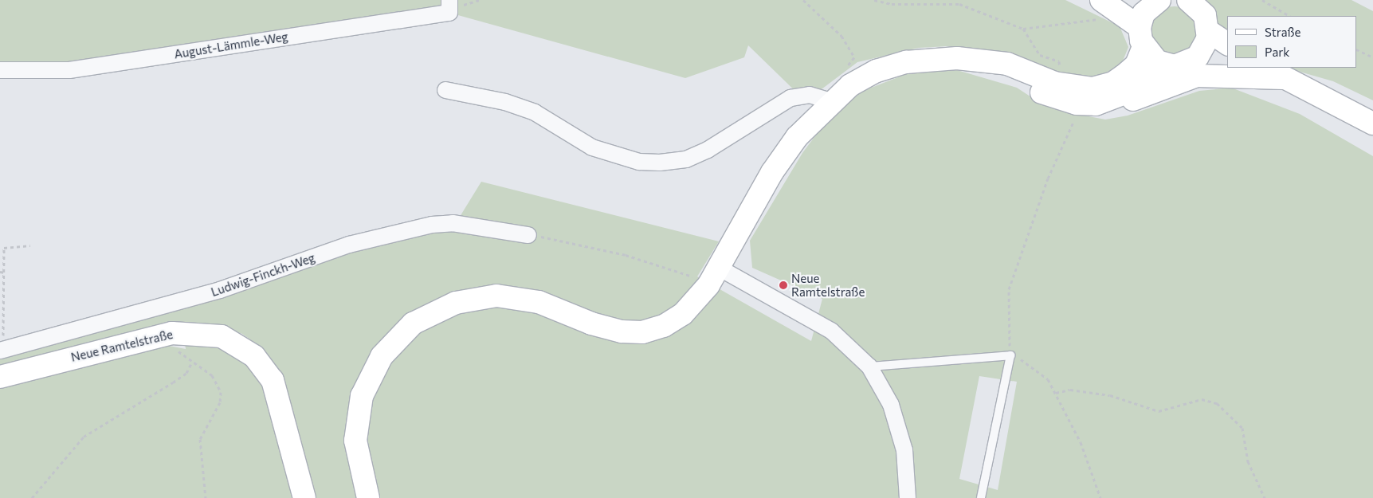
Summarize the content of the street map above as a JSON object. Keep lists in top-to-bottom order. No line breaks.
{"streets":{"main road":["Neue Ramtelstraße"],"street":["August-Lämmle-Weg","Ludwig-Finckh-Weg"]},"places":["Neue Ramtelstraße"],"legend":["Straße","Park"]}
